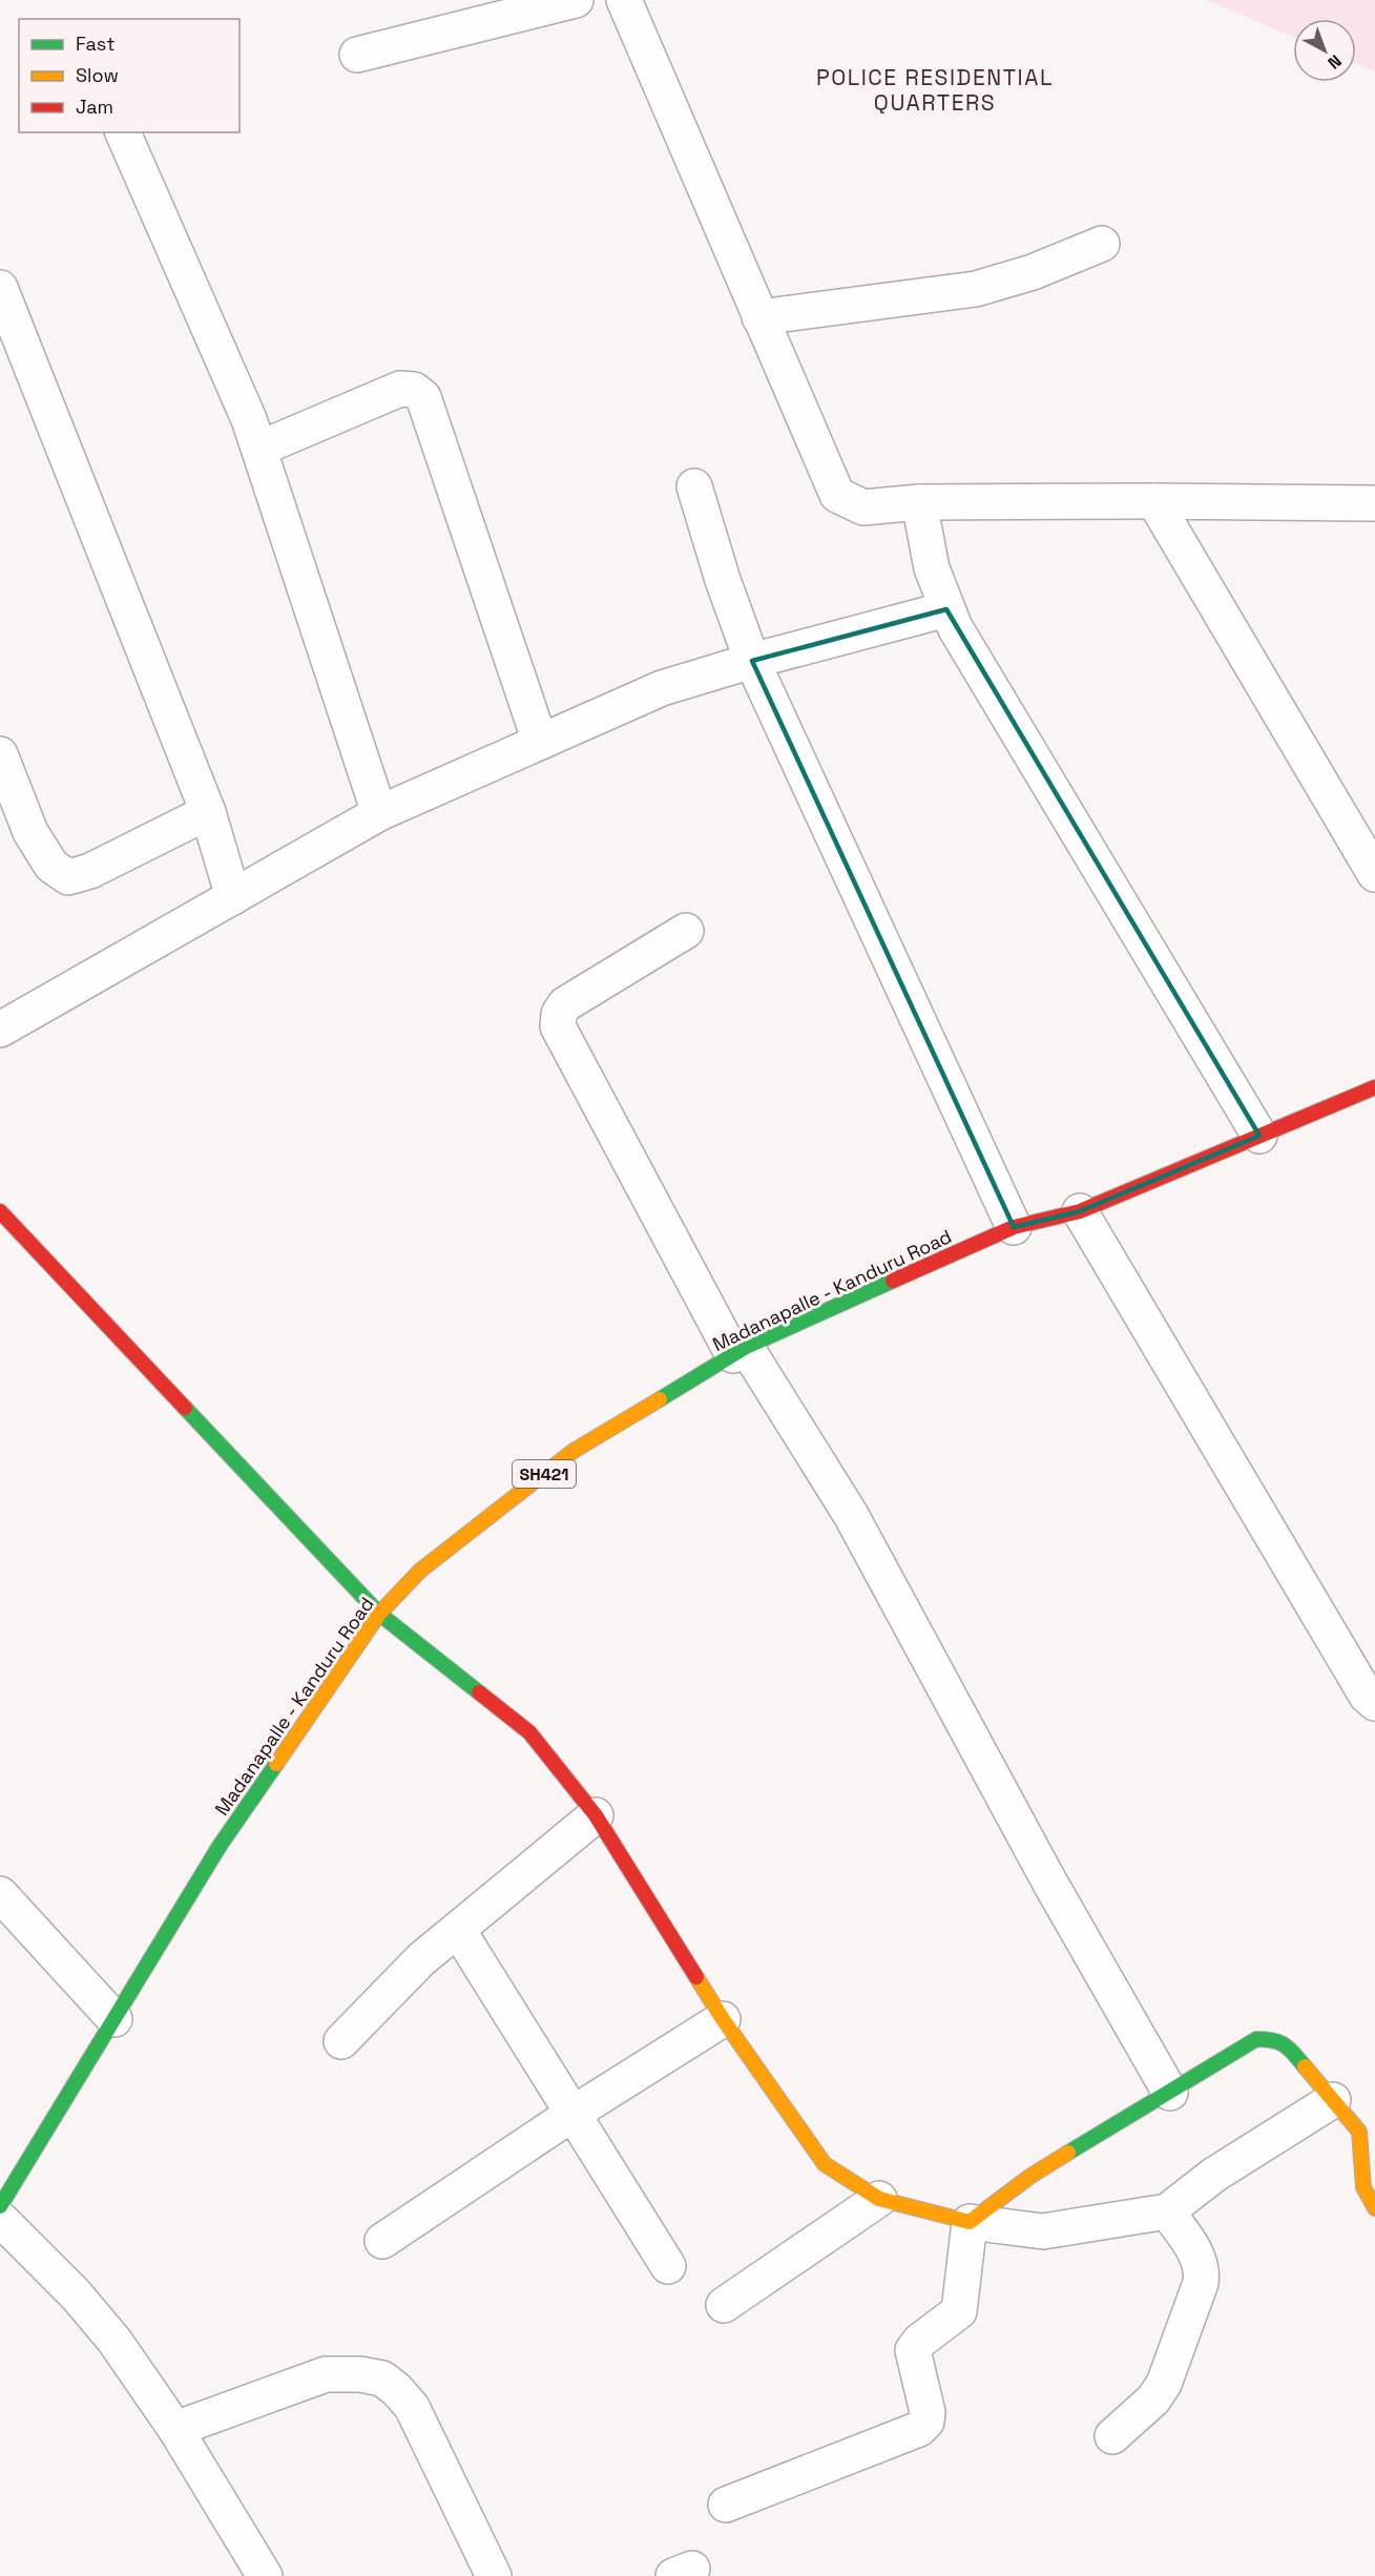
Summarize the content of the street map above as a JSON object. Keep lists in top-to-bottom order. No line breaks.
{"streets":{"street":["Madanapalle - Kanduru Road","SH421"]},"districts":["POLICE RESIDENTIAL QUARTERS"],"legend":["Fast","Slow","Jam"],"north":"bottom right"}
